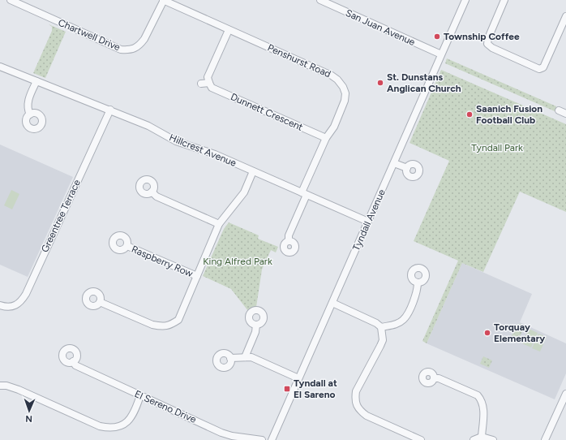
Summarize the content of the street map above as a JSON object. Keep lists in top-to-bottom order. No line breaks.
{"streets":{"street":["San Juan Avenue","Chartwell Drive","Penshurst Road","Dunnett Crescent","Hillcrest Avenue","Greentree Terrace","Tyndall Avenue","Raspberry Row","El Sereno Drive"]},"crossings":[["San Juan Avenue","Tyndall Avenue"],["Chartwell Drive","Penshurst Road"],["Penshurst Road","Dunnett Crescent"],["Penshurst Road","Hillcrest Avenue"],["Hillcrest Avenue","Greentree Terrace"],["Hillcrest Avenue","Tyndall Avenue"]],"parks":["Tyndall Park","King Alfred Park"],"places":{"other":["Township Coffee","St. Dunstans Anglican Church","Saanich Fusion Football Club","Torquay Elementary"],"transit":["Tyndall at El Sareno"]},"north":"bottom"}
